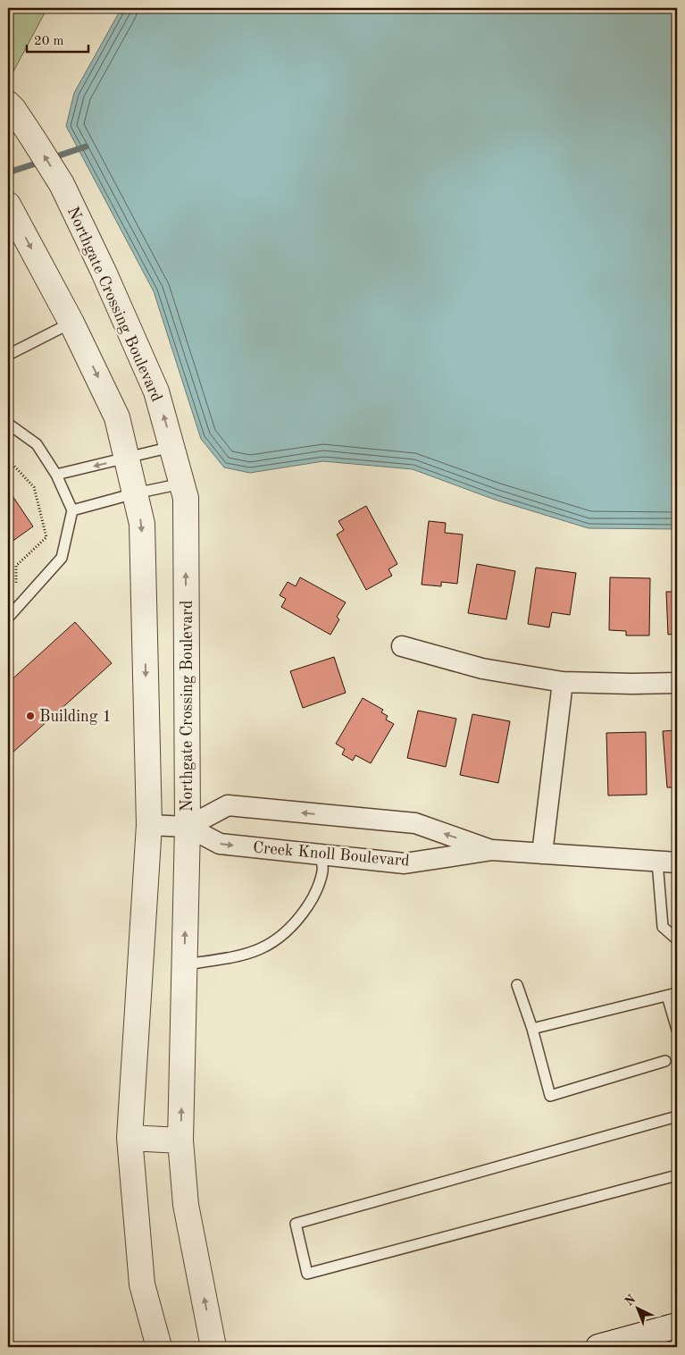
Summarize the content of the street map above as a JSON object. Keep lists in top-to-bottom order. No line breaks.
{"streets":{"street":["Northgate Crossing Boulevard","Creek Knoll Boulevard"]},"crossings":[["Northgate Crossing Boulevard","Creek Knoll Boulevard"]],"places":["Building 1"],"scale_bar":"20 m","north":"top left"}
